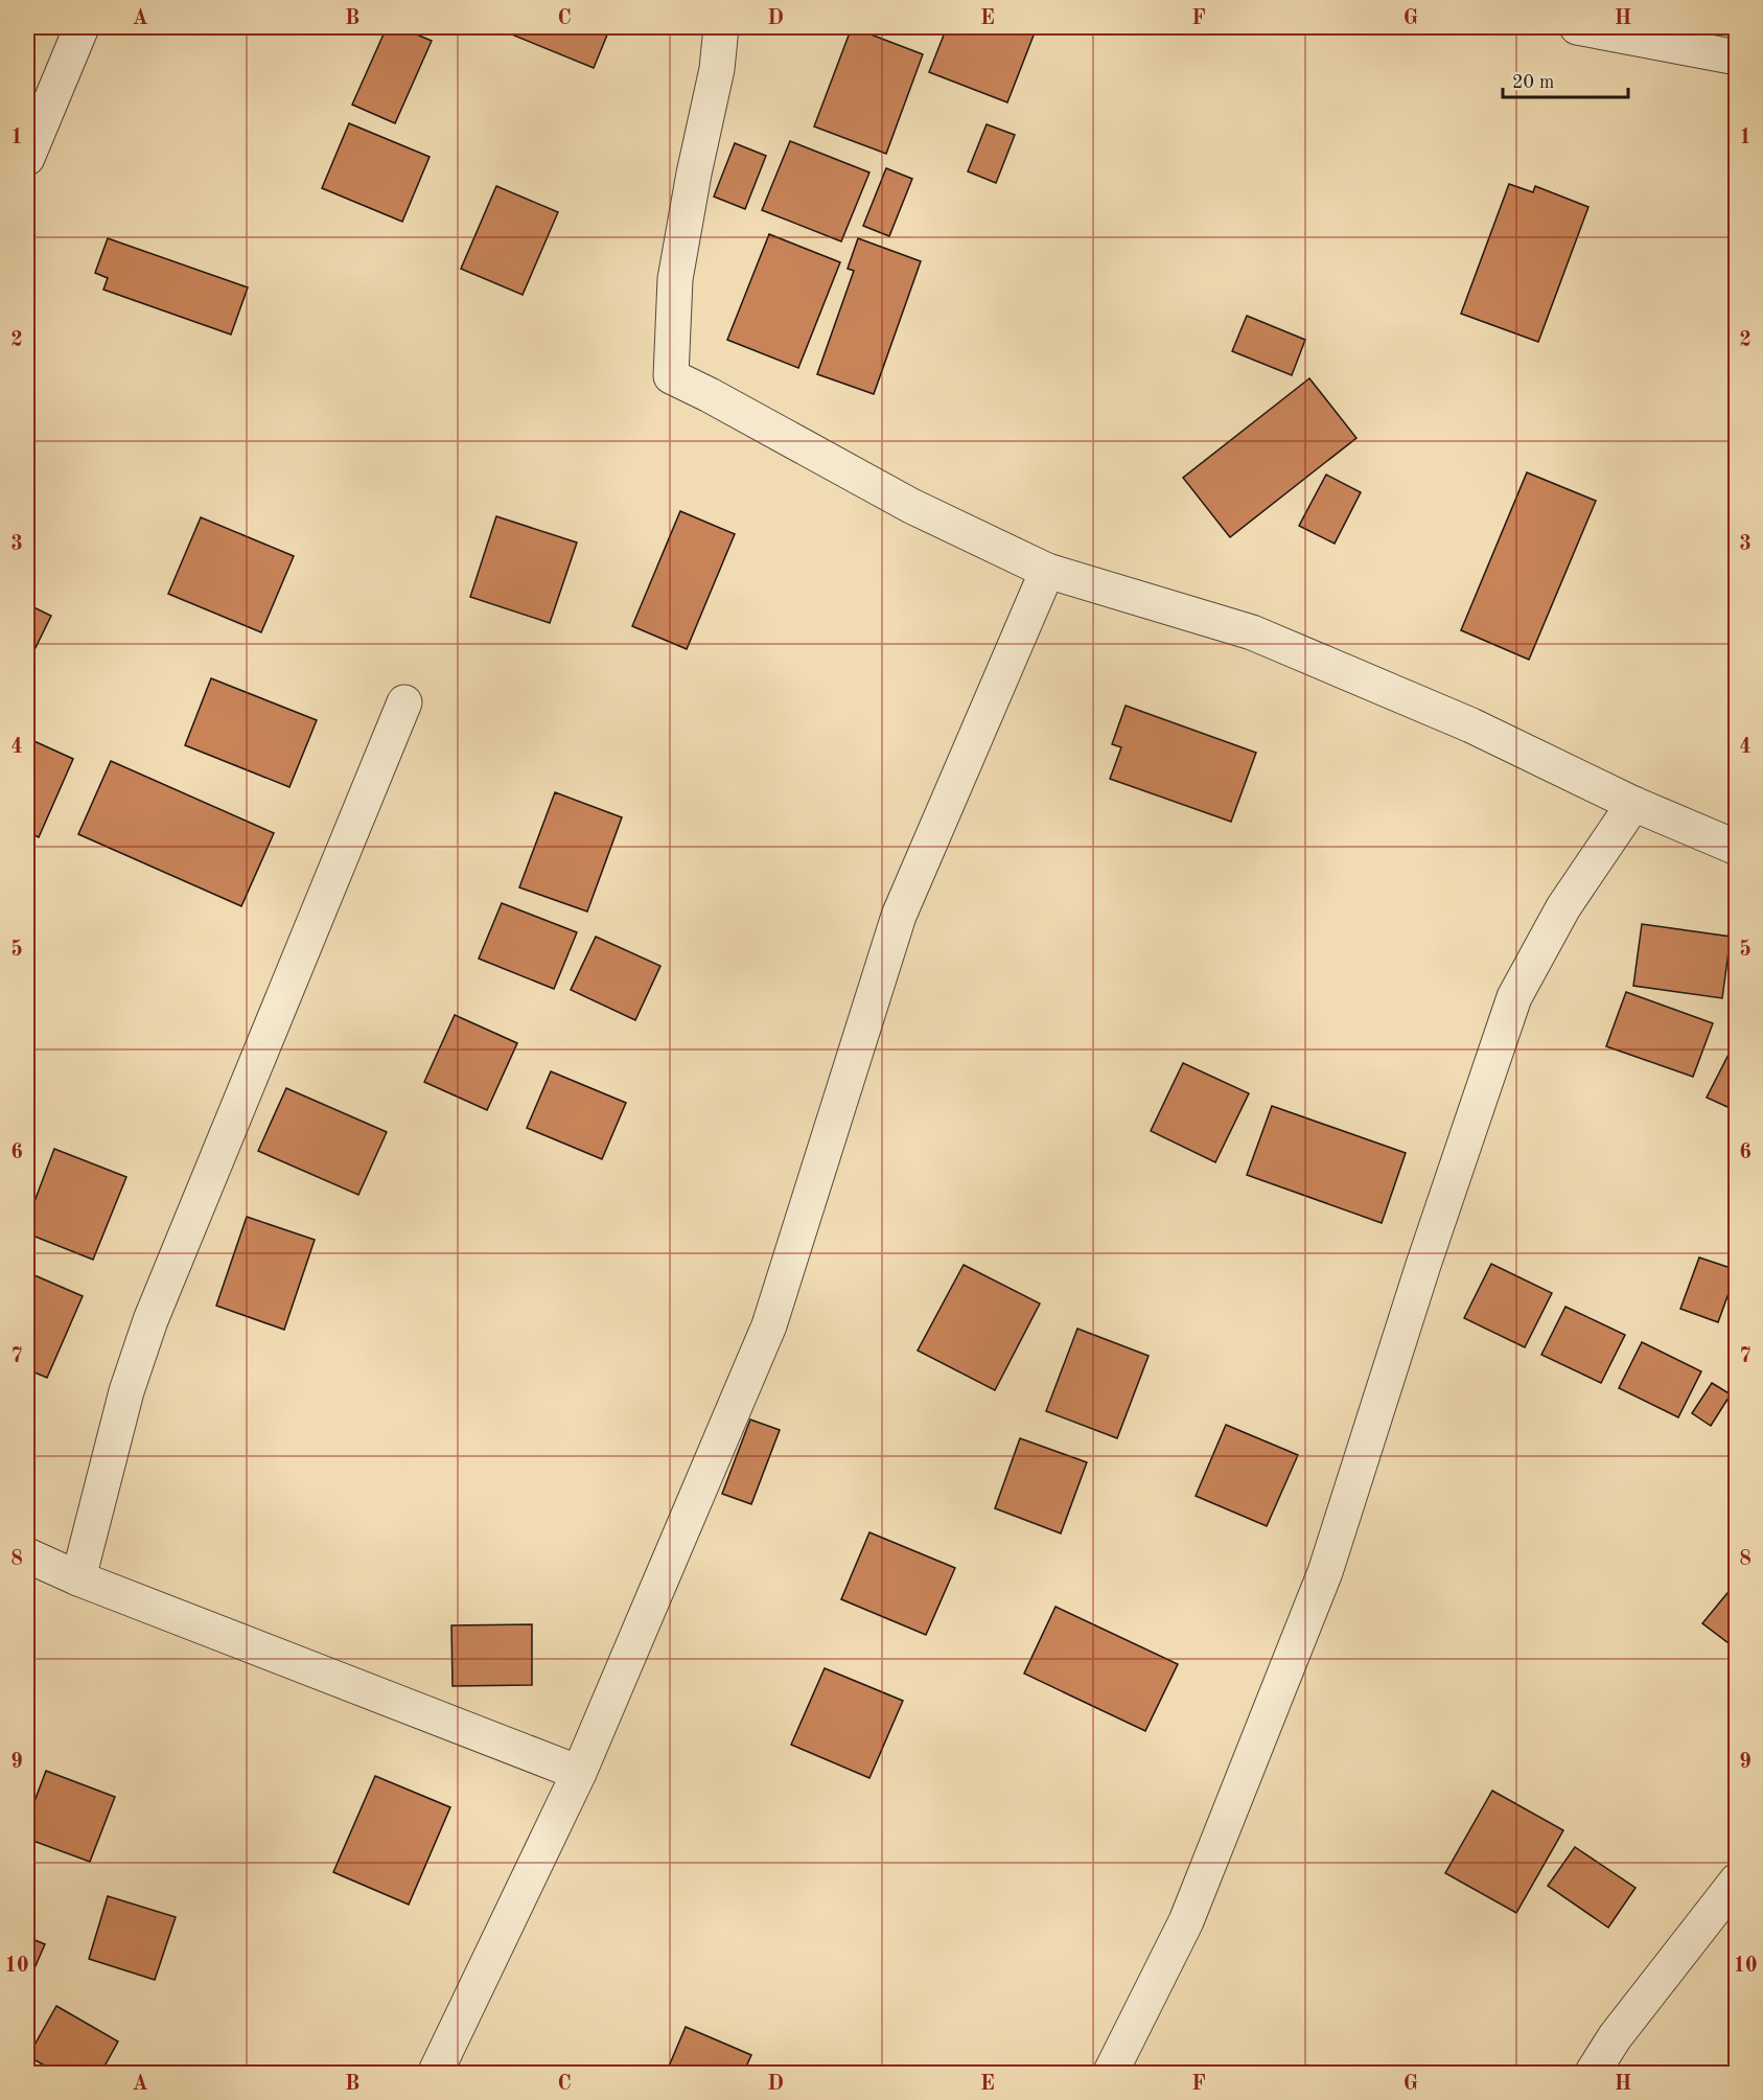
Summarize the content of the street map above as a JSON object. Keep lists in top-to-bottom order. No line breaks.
{"scale_bar":"20 m","grid":{"columns":["A","B","C","D","E","F","G","H"],"rows":["1","2","3","4","5","6","7","8","9","10"]}}
